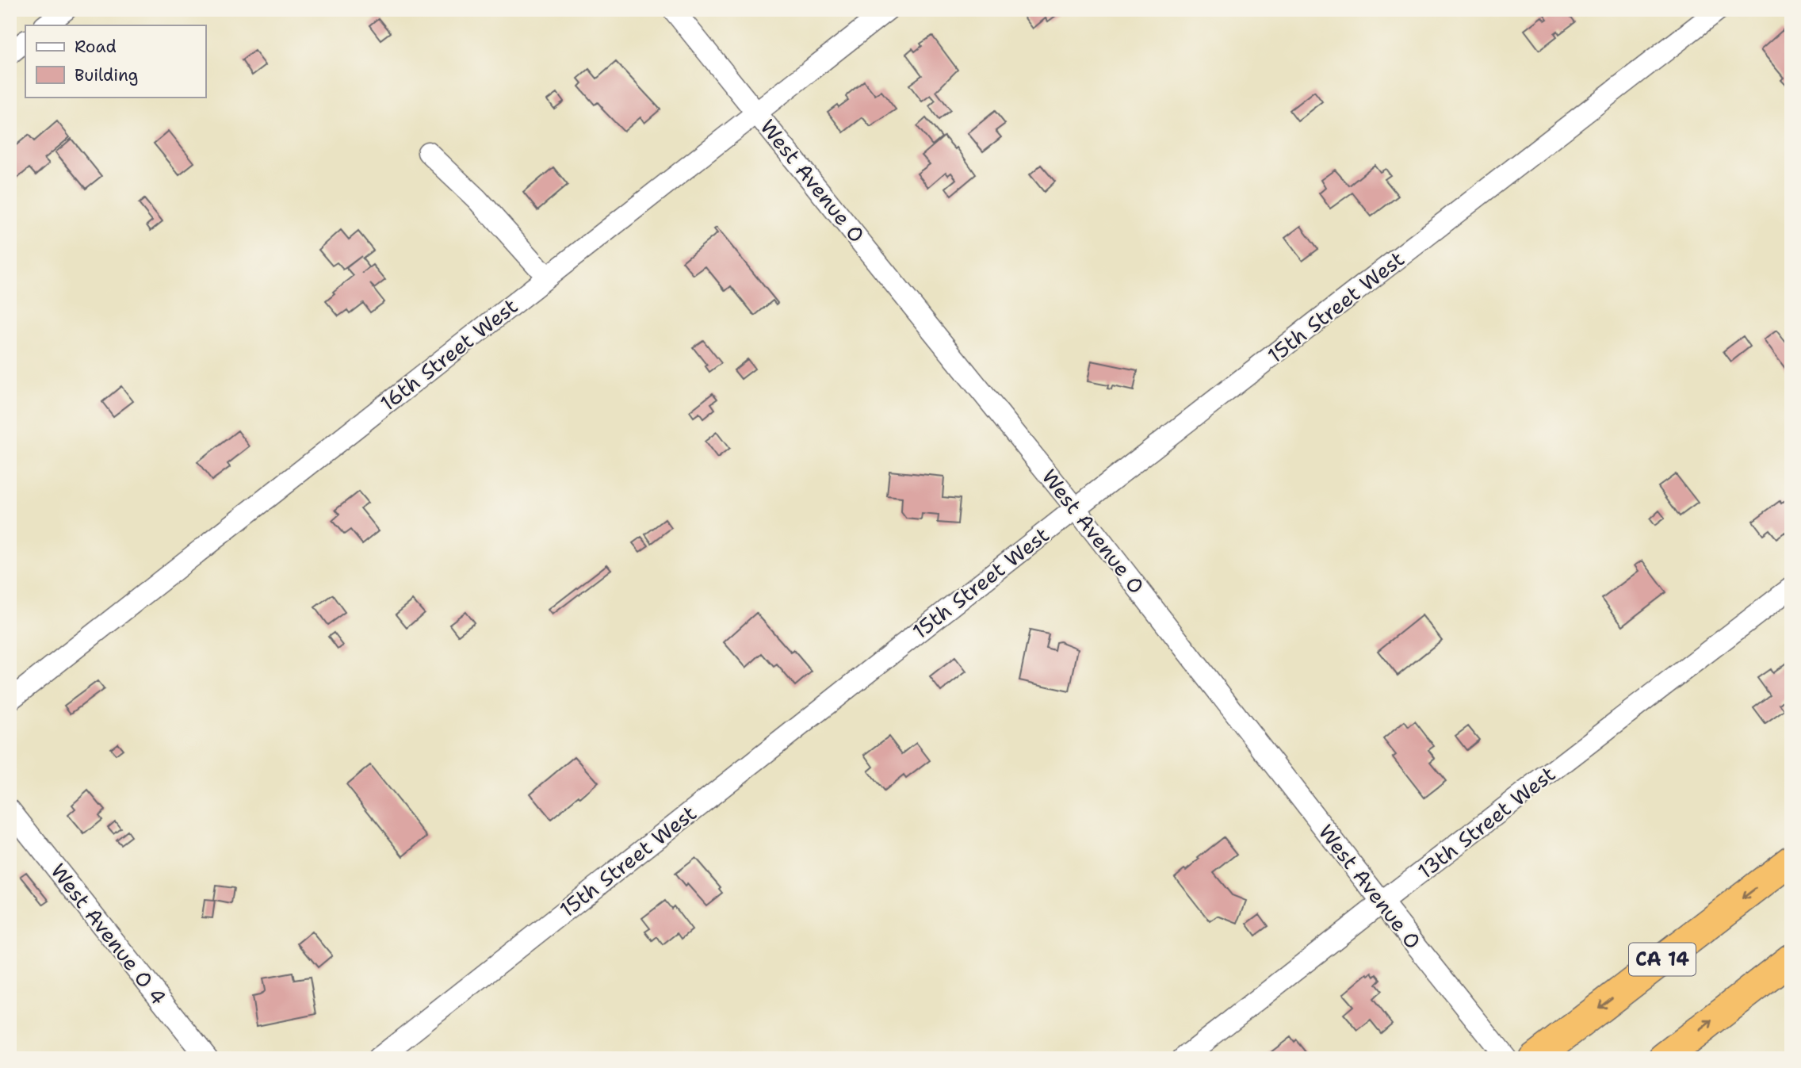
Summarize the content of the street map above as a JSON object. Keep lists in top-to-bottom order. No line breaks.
{"streets":{"highway":["CA 14"],"street":["West Avenue O","15th Street West","16th Street West","13th Street West","West Avenue O 4"]},"crossings":[["West Avenue O","15th Street West"],["West Avenue O","16th Street West"],["West Avenue O","13th Street West"]],"legend":["Road","Building"]}
